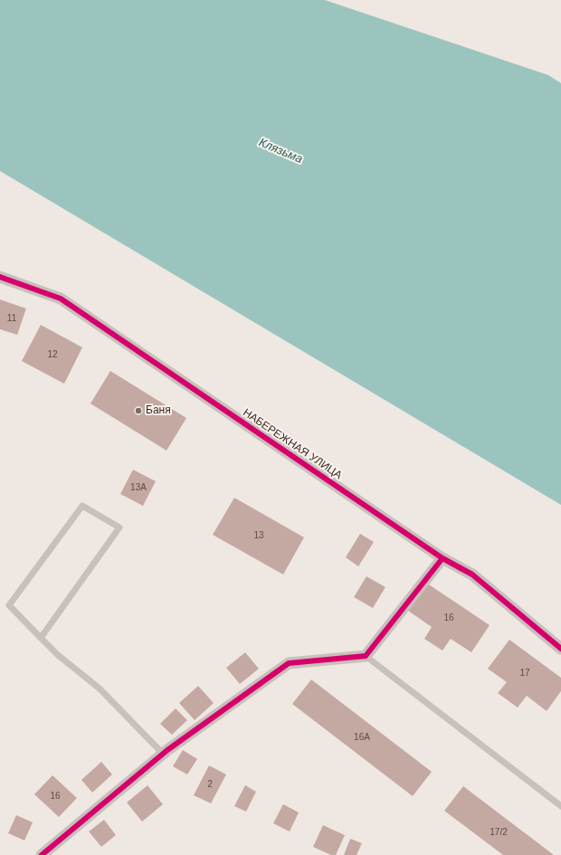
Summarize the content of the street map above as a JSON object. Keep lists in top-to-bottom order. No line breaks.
{"streets":{"street":["НАБЕРЕЖНАЯ УЛИЦА"]},"water":["Клязьма"],"places":["Баня"],"house_numbers":["11","12","13А","13","16","17","16А","2","16","17/2"]}
